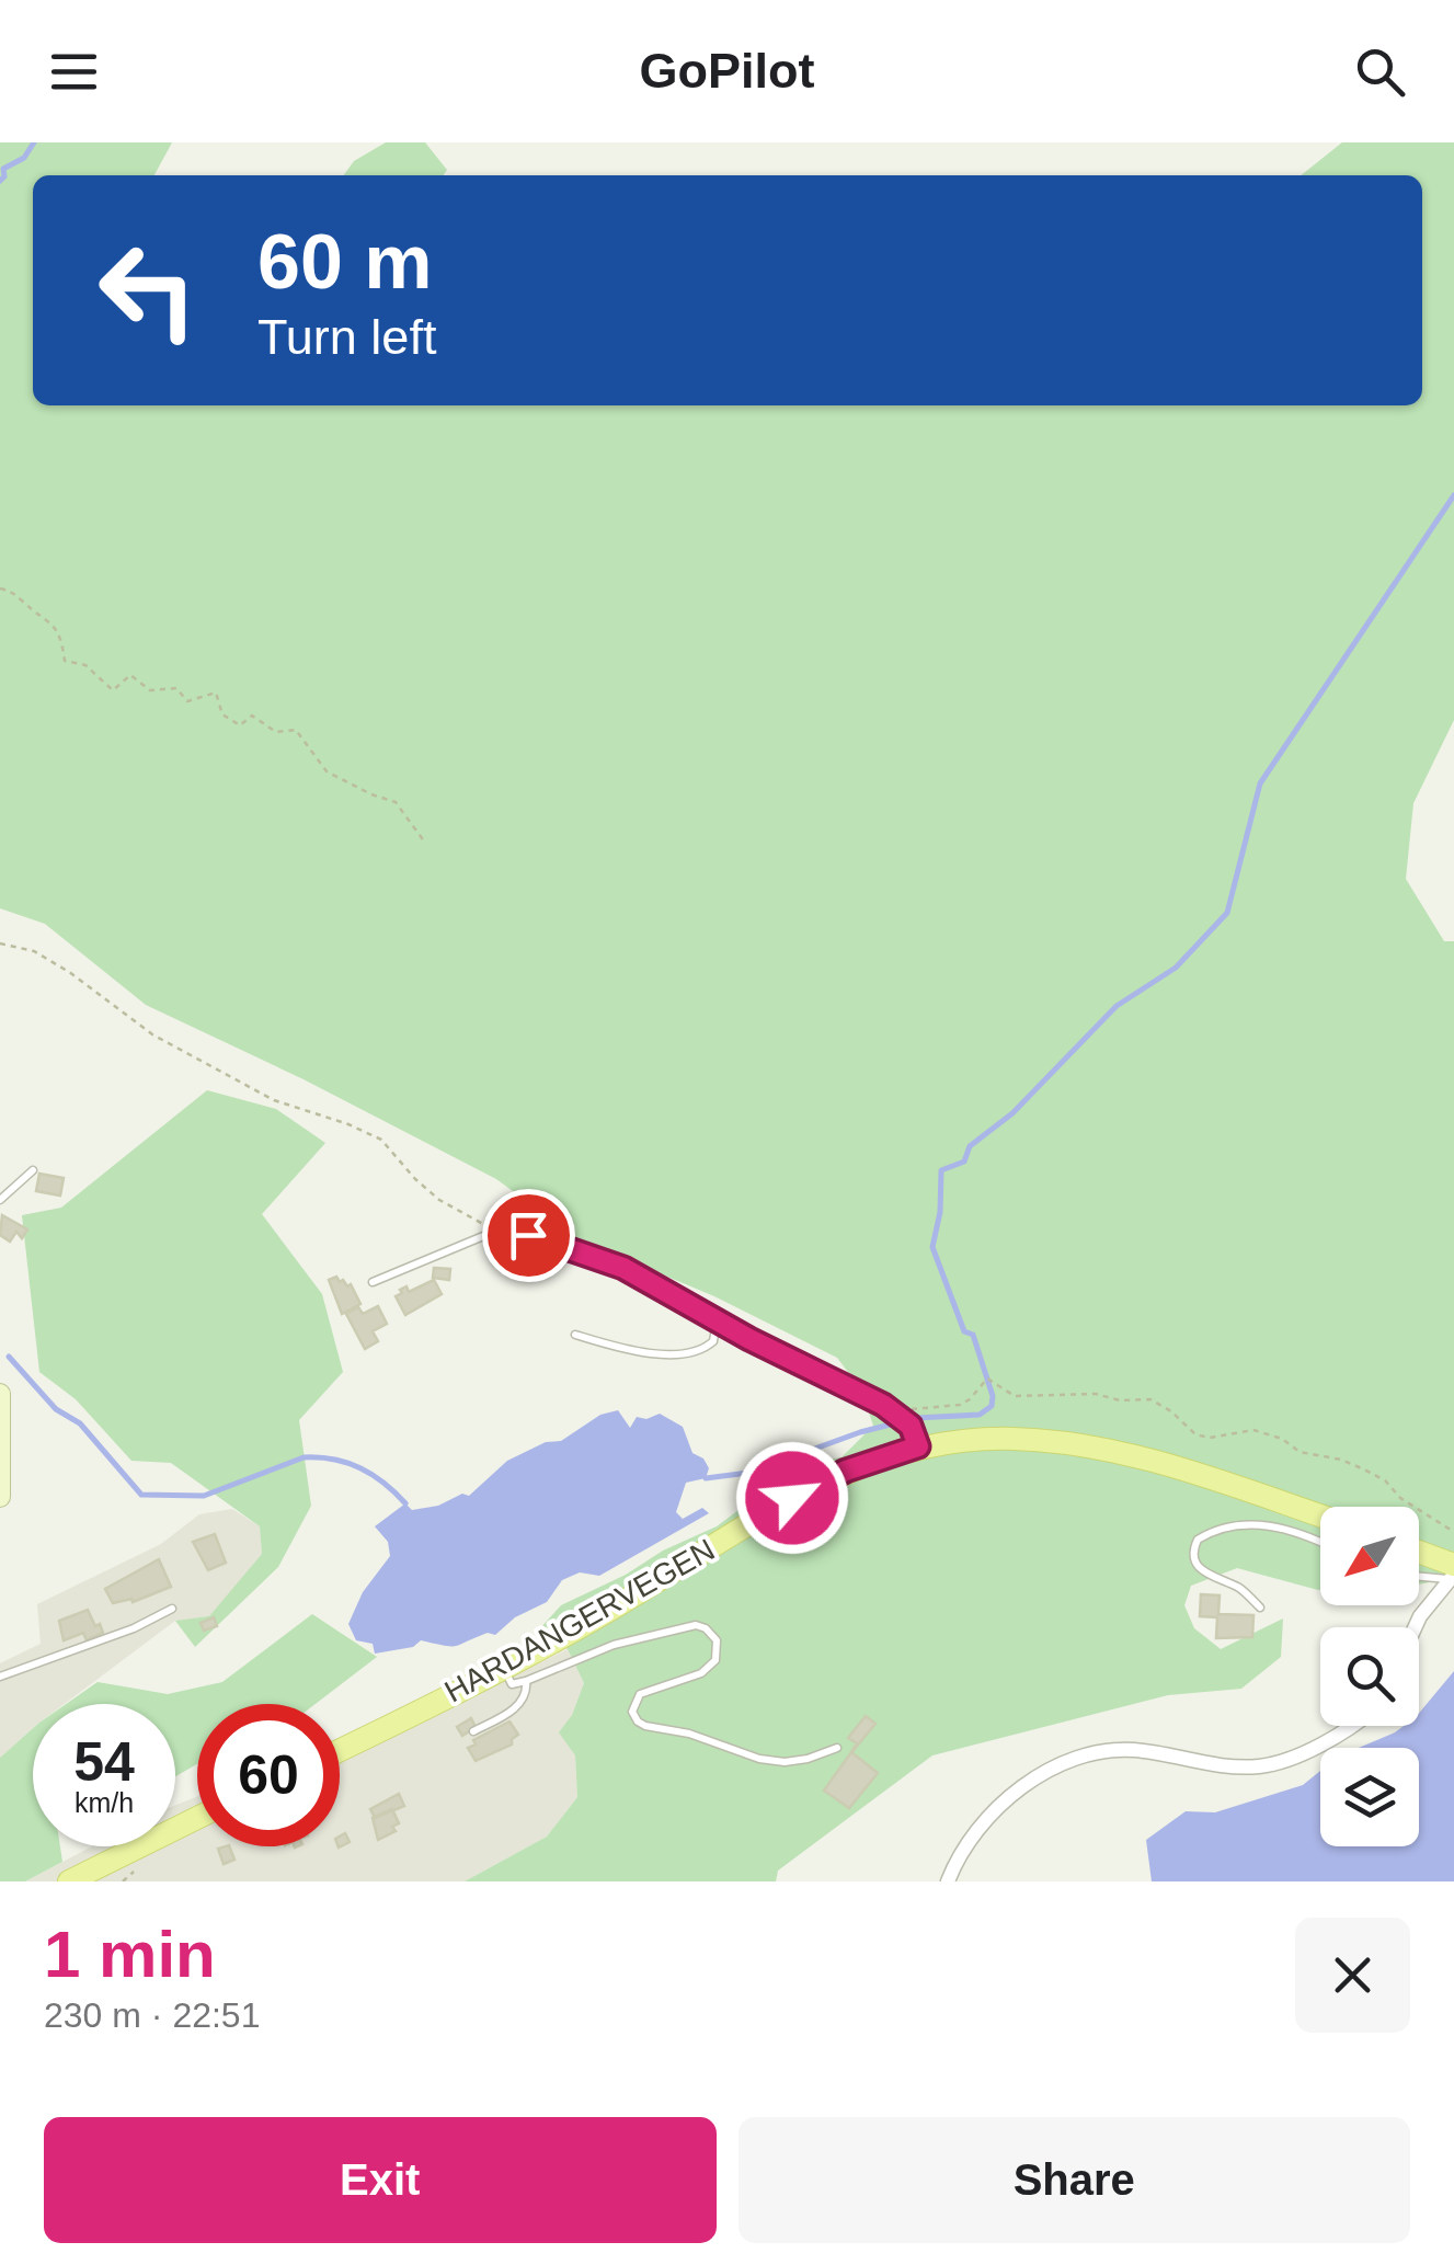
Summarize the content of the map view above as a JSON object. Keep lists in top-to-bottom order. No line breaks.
{"streets":{"main road":["HARDANGERVEGEN"]},"north":"bottom left","page":{"header":"GoPilot","turn":["60 m","Turn left"],"speed":"54 km/h","limit":"60","heading":["1 min","230 m · 22:51"],"buttons":["Exit","Share"]}}
